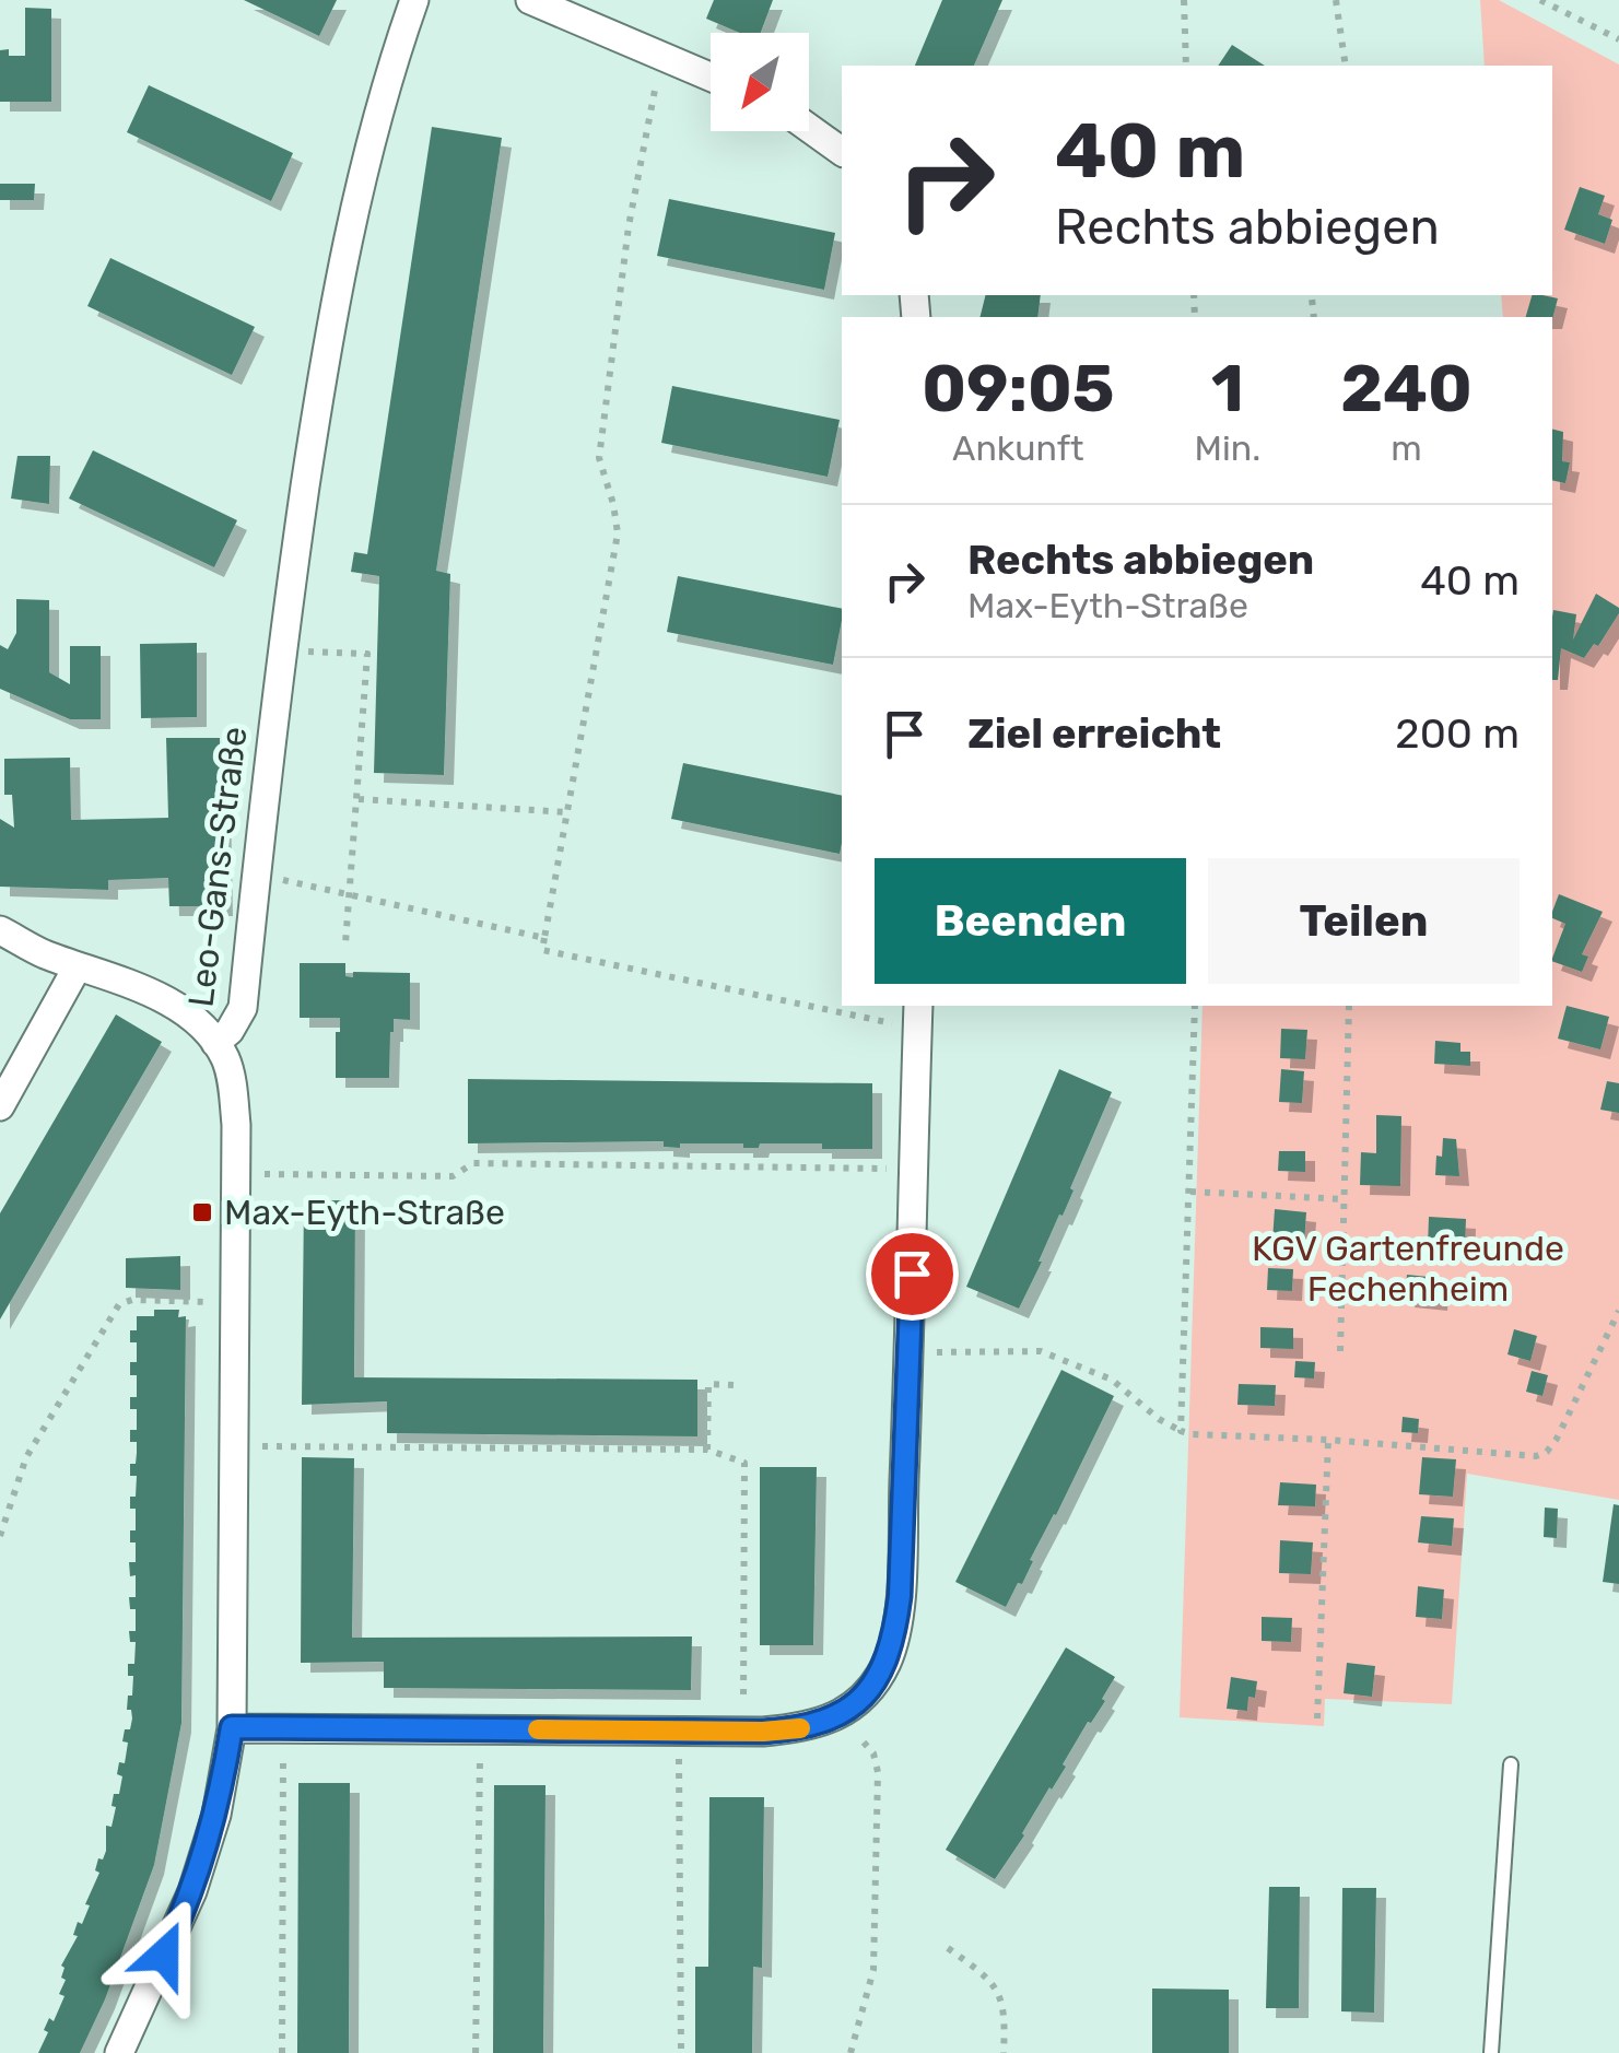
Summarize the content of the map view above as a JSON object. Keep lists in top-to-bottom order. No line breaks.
{"streets":{"street":["Leo-Gans-Straße"]},"parks":["KGV Gartenfreunde Fechenheim"],"places":{"transit":["Max-Eyth-Straße"]},"north":"bottom left","page":{"turn":["40 m","Rechts abbiegen"],"eta":["09:05","Ankunft","1","Min.","240","m"],"list":[{"name":"Rechts abbiegen","note":"Max-Eyth-Straße","value":"40 m"},{"name":"Ziel erreicht","value":"200 m"}],"buttons":["Beenden","Teilen"]}}
